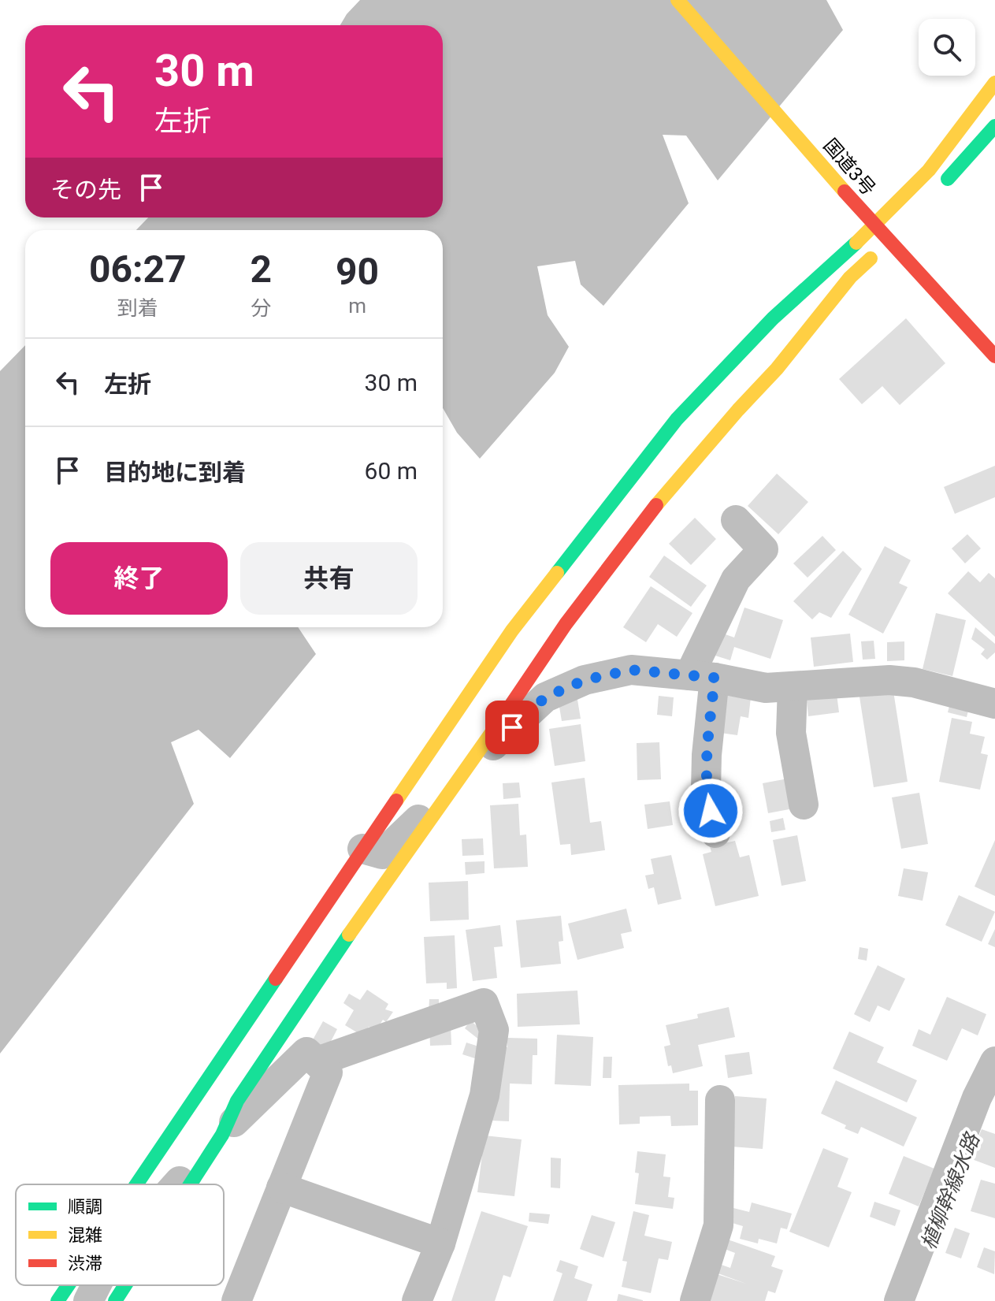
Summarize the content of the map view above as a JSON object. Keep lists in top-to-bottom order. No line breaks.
{"streets":{"main road":["国道3号"]},"water":["植柳幹線水路"],"legend":["順調","混雑","渋滞"],"page":{"turn":["30 m","左折"],"then":"その先","eta":["06:27","到着","2","分","90","m"],"list":[{"name":"左折","value":"30 m"},{"name":"目的地に到着","value":"60 m"}],"buttons":["終了","共有"]}}
